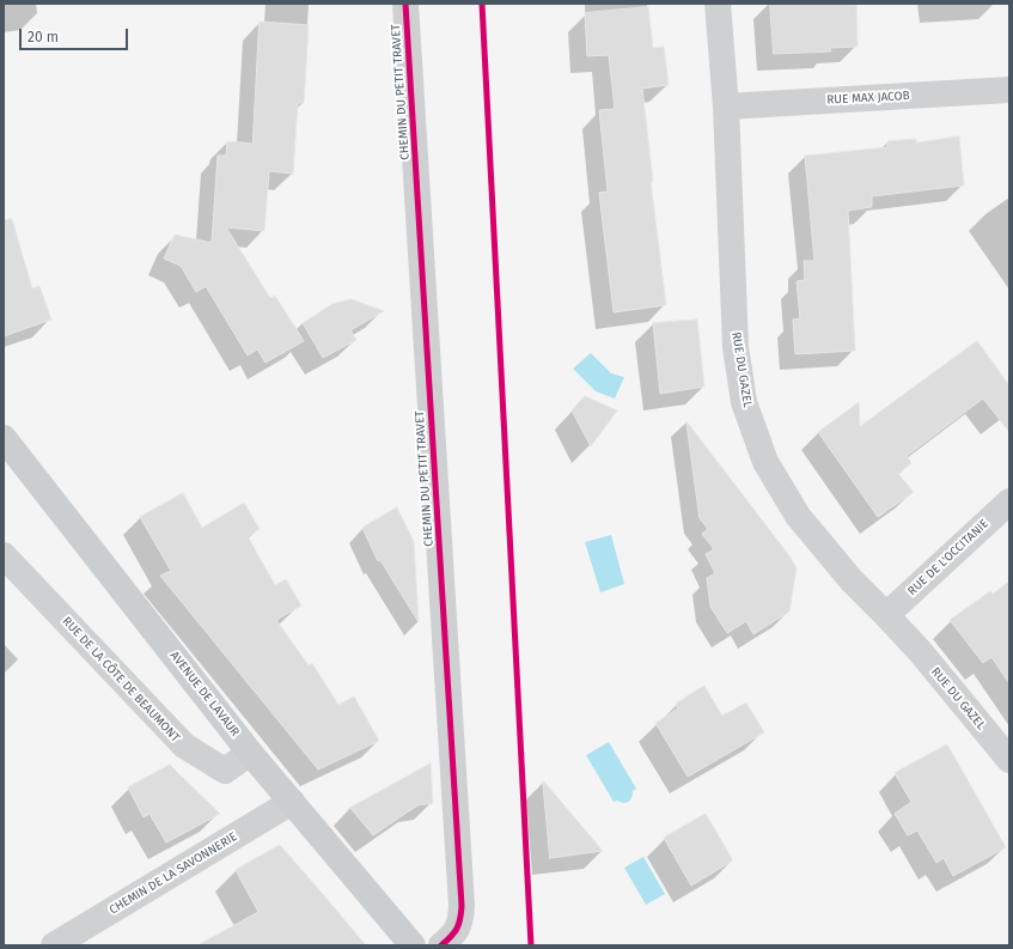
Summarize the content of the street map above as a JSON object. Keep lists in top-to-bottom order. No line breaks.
{"streets":{"main road":["AVENUE DE LAVAUR"],"street":["CHEMIN DU PETIT TRAVET","RUE MAX JACOB","RUE DU GAZEL","RUE DE L'OCCITANIE","RUE DE LA CÔTE DE BEAUMONT","CHEMIN DE LA SAVONNERIE"]},"crossings":[["RUE MAX JACOB","RUE DU GAZEL"],["RUE DU GAZEL","RUE DE L'OCCITANIE"],["RUE DE LA CÔTE DE BEAUMONT","AVENUE DE LAVAUR"],["AVENUE DE LAVAUR","CHEMIN DE LA SAVONNERIE"]],"scale_bar":"20 m"}
